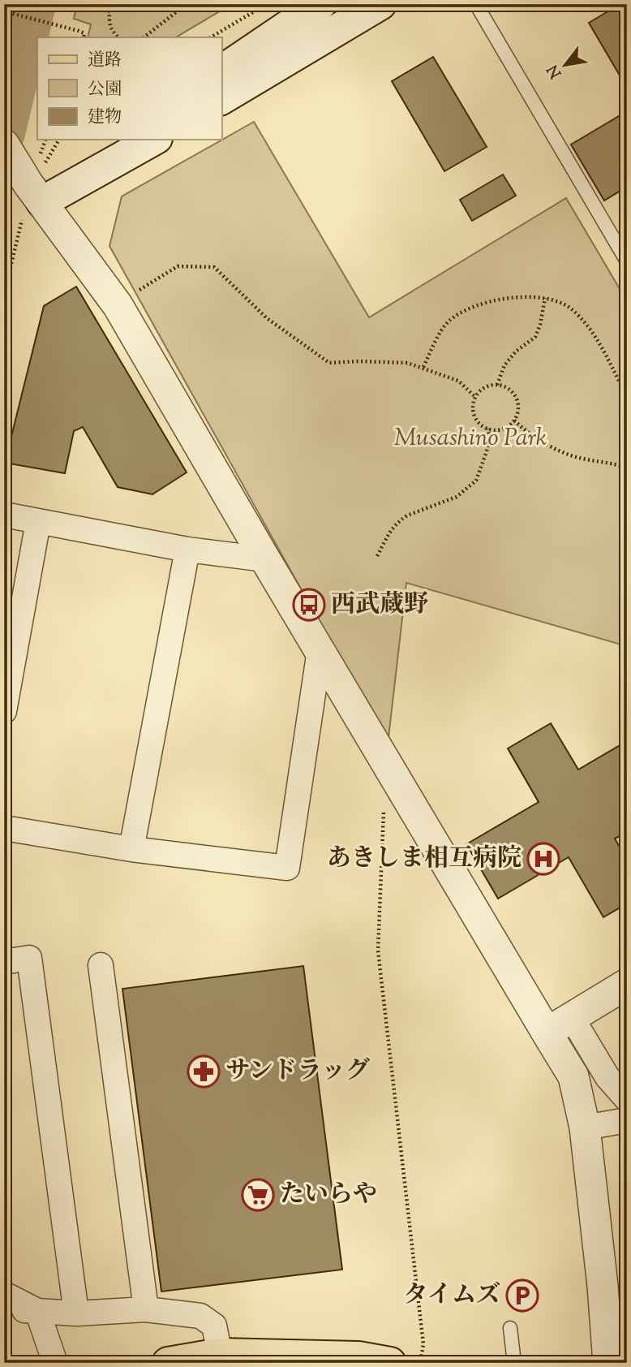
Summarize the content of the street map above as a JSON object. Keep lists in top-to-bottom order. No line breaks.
{"parks":["Musashino Park"],"places":{"bus stop":["西武蔵野"],"hospital":["あきしま相互病院"],"pharmacy":["サンドラッグ"],"supermarket":["たいらや"],"parking":["タイムズ"]},"legend":["道路","公園","建物"],"north":"bottom left"}
